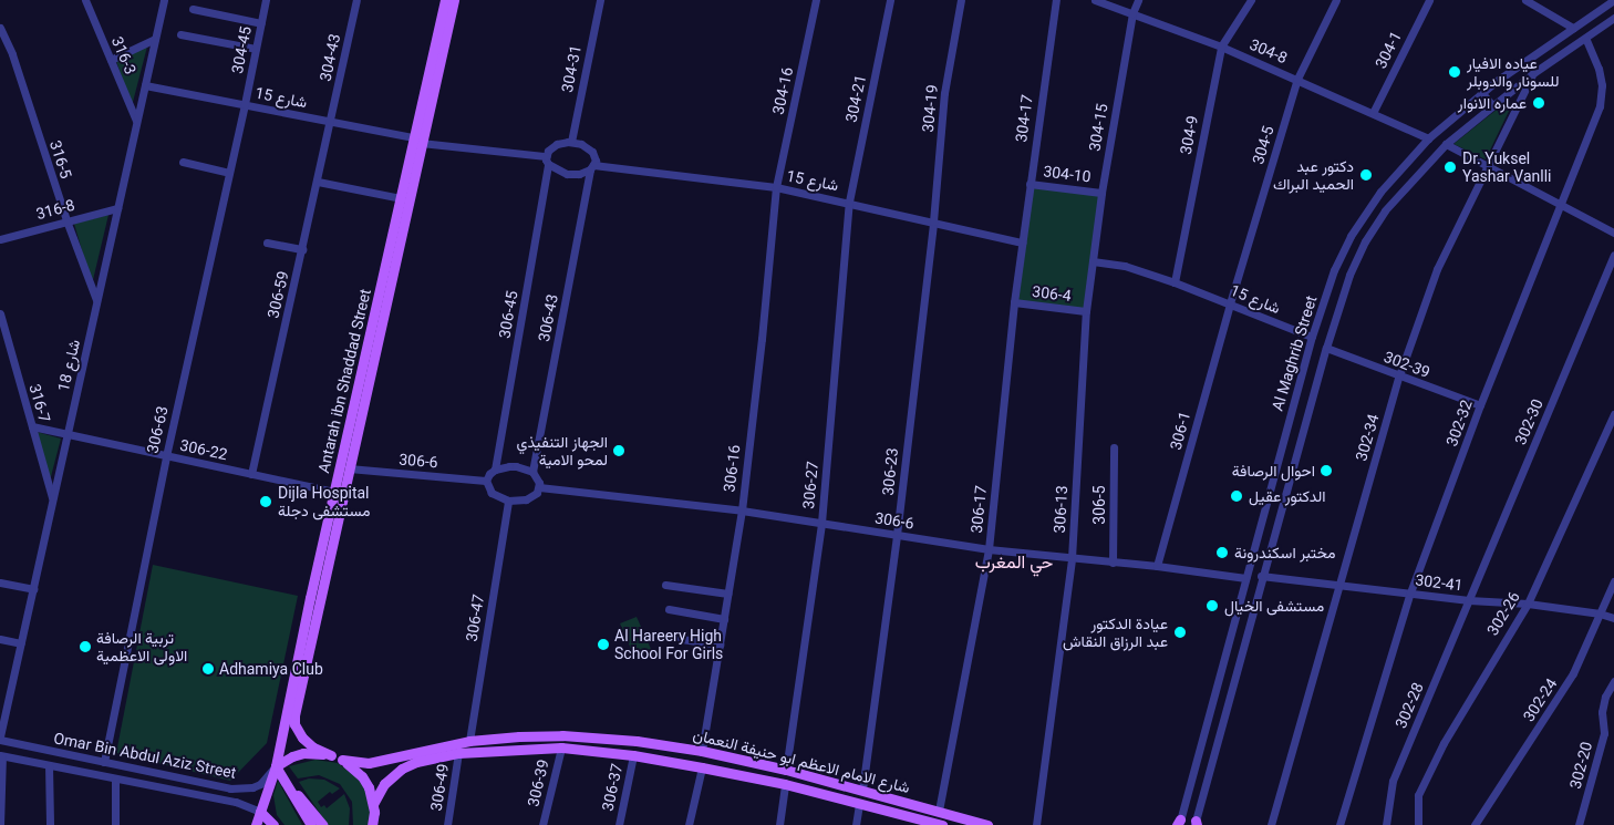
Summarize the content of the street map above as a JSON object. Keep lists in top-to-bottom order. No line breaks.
{"streets":{"main road":["Antarah ibn Shaddad Street","شارع الامام الاعظم ابو حنيفة النعمان"],"street":["304-45","304-1","304-8","316-3","304-43","304-31","304-16","شارع 15","304-21","304-19","304-17","304-15","304-9","304-5","316-5","304-10","316-8","306-4","306-59","306-45","306-43","Al Maghrib Street","302-39","شارع 18","316-7","302-30","302-32","306-63","306-1","302-34","306-22","306-6","306-16","306-23","306-27","306-5","306-17","306-13","302-41","302-26","306-47","302-24","302-28","Omar Bin Abdul Aziz Street","302-20","306-39","306-49","306-37"]},"crossings":[["304-45","شارع 15"],["304-45","306-63"],["304-1","304-8"],["304-8","304-15"],["304-8","304-9"],["304-8","304-5"],["304-8","Al Maghrib Street"],["316-3","شارع 18"],["304-43","شارع 15"],["304-43","306-59"],["304-31","شارع 15"],["304-31","306-45"],["304-31","306-43"],["304-16","شارع 15"],["304-16","306-16"],["شارع 15","304-21"],["شارع 15","304-19"],["شارع 15","304-17"],["شارع 15","304-15"],["شارع 15","304-9"],["شارع 15","304-5"],["شارع 15","306-59"],["شارع 15","306-45"],["شارع 15","306-43"],["شارع 15","Al Maghrib Street"],["شارع 15","شارع 18"],["شارع 15","Antarah ibn Shaddad Street"],["شارع 15","306-63"],["شارع 15","306-1"],["شارع 15","306-16"],["شارع 15","306-23"],["شارع 15","306-27"],["شارع 15","306-17"],["شارع 15","306-13"],["304-21","306-27"],["304-19","306-23"],["304-17","304-10"],["304-17","306-17"],["304-15","304-10"],["304-15","306-13"],["304-5","306-1"],["316-5","316-8"],["316-5","شارع 18"],["316-8","شارع 18"],["306-4","306-17"],["306-4","306-13"],["306-59","306-22"],["306-45","306-43"],["306-45","306-6"],["306-45","306-47"],["306-43","306-6"],["306-43","306-47"],["Al Maghrib Street","302-39"],["Al Maghrib Street","302-32"],["Al Maghrib Street","302-34"],["Al Maghrib Street","306-6"],["Al Maghrib Street","302-41"],["302-39","302-32"],["302-39","302-34"],["شارع 18","316-7"],["شارع 18","306-22"],["شارع 18","Omar Bin Abdul Aziz Street"],["Antarah ibn Shaddad Street","306-22"],["Antarah ibn Shaddad Street","306-6"],["Antarah ibn Shaddad Street","Omar Bin Abdul Aziz Street"],["316-7","306-22"],["302-30","302-41"],["302-30","302-28"],["302-32","302-41"],["306-63","306-22"],["306-63","Omar Bin Abdul Aziz Street"],["306-1","306-6"],["302-34","302-41"],["306-6","306-16"],["306-6","306-23"],["306-6","306-27"],["306-6","306-5"],["306-6","306-17"],["306-6","306-13"],["306-6","306-47"],["306-16","شارع الامام الاعظم ابو حنيفة النعمان"],["306-23","شارع الامام الاعظم ابو حنيفة النعمان"],["306-27","شارع الامام الاعظم ابو حنيفة النعمان"],["306-17","شارع الامام الاعظم ابو حنيفة النعمان"],["302-41","302-26"],["302-41","302-24"],["302-41","302-28"],["306-47","شارع الامام الاعظم ابو حنيفة النعمان"],["شارع الامام الاعظم ابو حنيفة النعمان","306-39"],["شارع الامام الاعظم ابو حنيفة النعمان","306-49"],["شارع الامام الاعظم ابو حنيفة النعمان","306-37"]],"districts":["حي المغرب"],"places":["عياده الافيار للسونار والدوبلر","عماره الانوار","Dr. Yuksel Yashar Vanlli","دكتور عبد الحميد البراك","الجهاز التنفيذي لمحو الامية","احوال الرصافة","الدكتور عقيل","Dijla Hospital مستشفى دجلة","مختبر اسكندرونة","مستشفى الخيال","عيادة الدكتور عبد الرزاق النقاش","Al Hareery High School For Girls","تربية الرصافة الاولى الاعظمية","Adhamiya Club"]}
